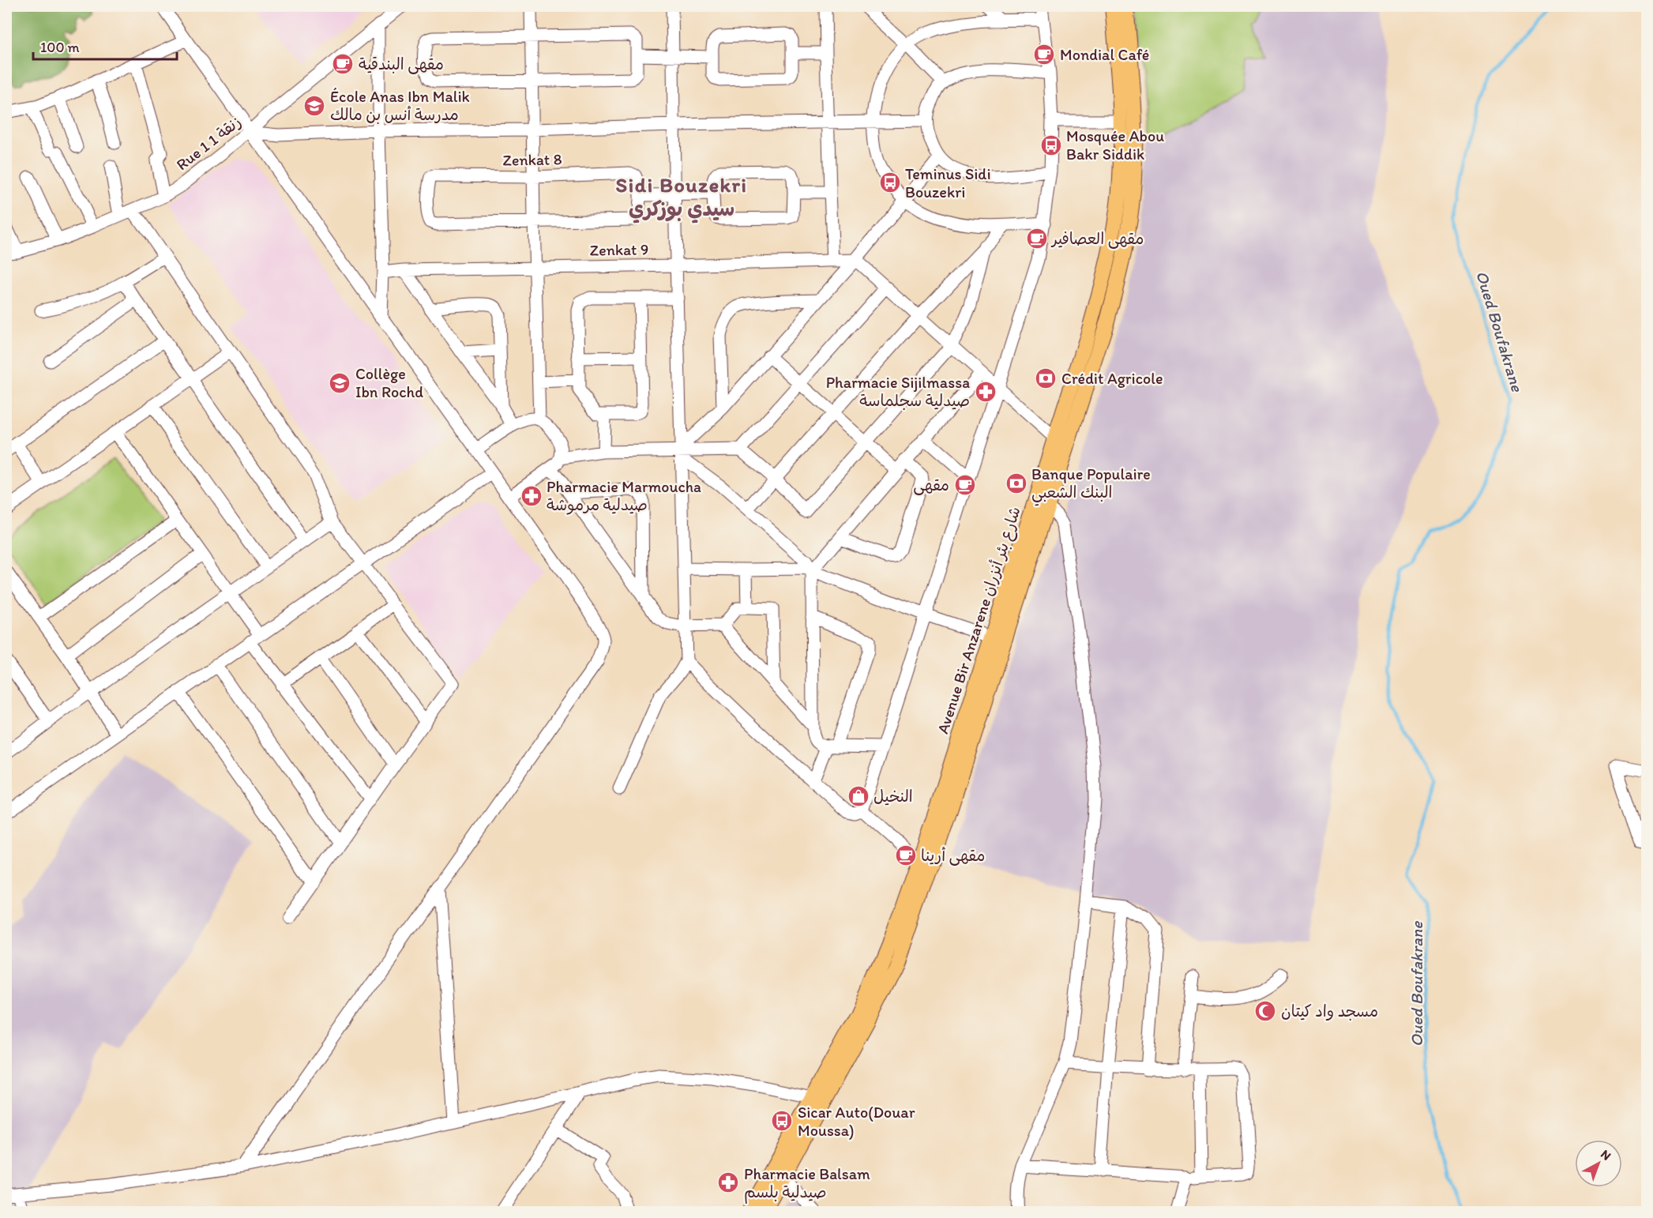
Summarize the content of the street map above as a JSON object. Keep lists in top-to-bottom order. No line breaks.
{"streets":{"main road":["Avenue Bir Anzarene شارع بئر أنزران"],"street":["Rue 1 زنقة 1","Zenkat 8","Zenkat 9"]},"districts":["Sidi Bouzekri سيدي بوزكري"],"water":["Oued Boufakrane"],"places":{"cafe":["Mondial Café","مقهى البندقية","مقهى العصافير","مقهى","مقهى أرينا"],"school or university":["École Anas Ibn Malik مدرسة أنس بن مالك","Collège Ibn Rochd"],"bus stop":["Mosquée Abou Bakr Siddik","Teminus Sidi Bouzekri","Sicar Auto(Douar Moussa)"],"bank":["Crédit Agricole","Banque Populaire البنك الشعبي"],"pharmacy":["Pharmacie Sijilmassa صيدلية سجلماسة","Pharmacie Marmoucha صيدلية مرموشة","Pharmacie Balsam صيدلية بلسم"],"shop":["النخيل"],"mosque":["مسجد واد كيتان"]},"scale_bar":"100 m","north":"top right"}
